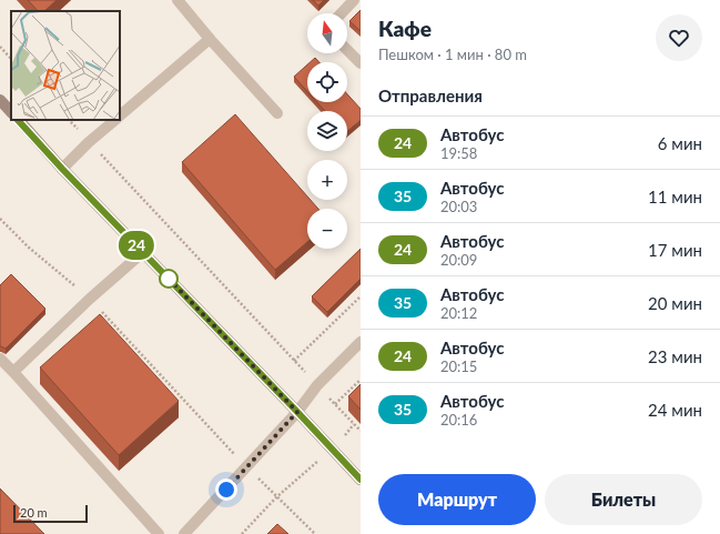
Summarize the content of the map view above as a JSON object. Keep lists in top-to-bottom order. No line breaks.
{"lines":["bus line 24"],"scale_bar":"20 m","north":"top","page":{"on_map":"24","heading":[["Кафе","Пешком · 1 мин · 80 m"],"Отправления"],"map_buttons":["+","−"],"list":[{"mark":"24","name":"Автобус","note":"19:58","value":"6 мин"},{"mark":"35","name":"Автобус","note":"20:03","value":"11 мин"},{"mark":"24","name":"Автобус","note":"20:09","value":"17 мин"},{"mark":"35","name":"Автобус","note":"20:12","value":"20 мин"},{"mark":"24","name":"Автобус","note":"20:15","value":"23 мин"},{"mark":"35","name":"Автобус","note":"20:16","value":"24 мин"}],"buttons":["Маршрут","Билеты"],"scale":"20 m"}}
